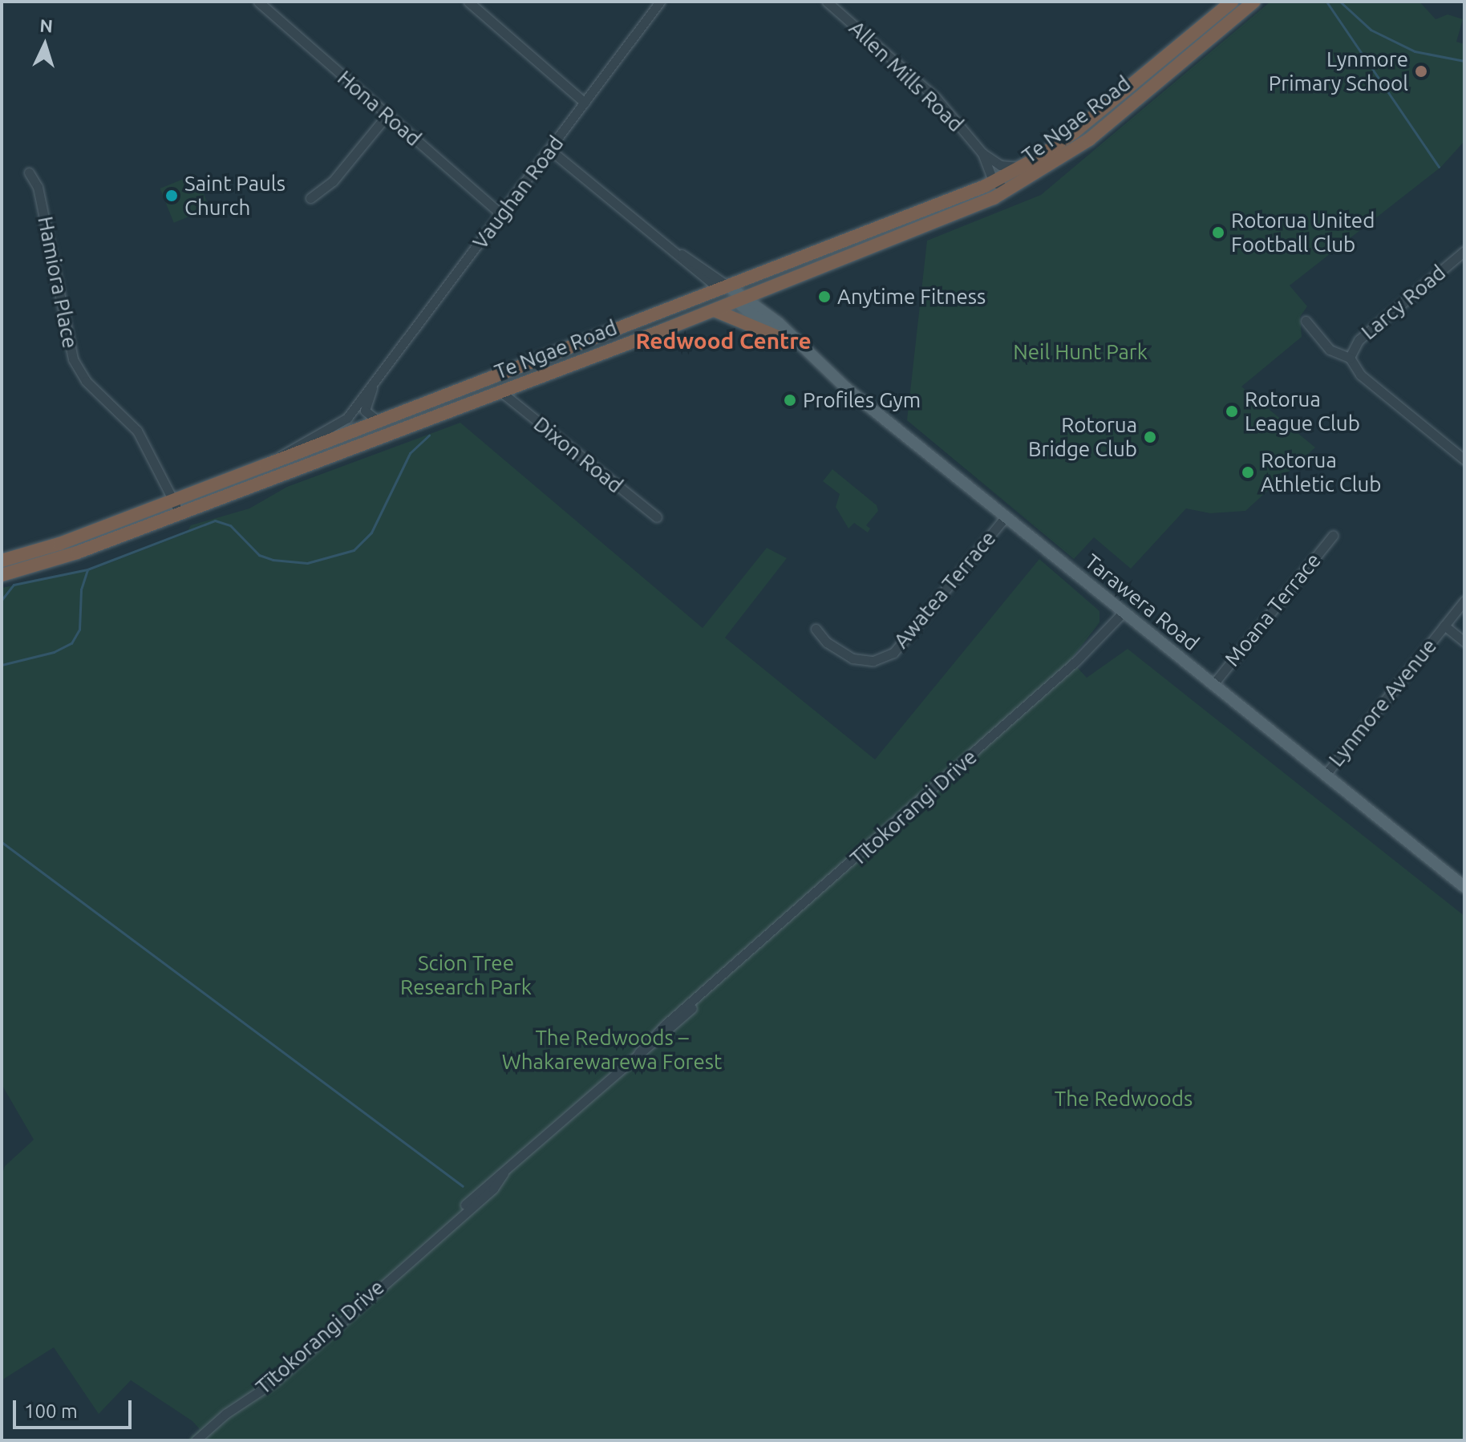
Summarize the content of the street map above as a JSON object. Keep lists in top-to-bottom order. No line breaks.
{"streets":{"highway":["Te Ngae Road"],"main road":["Tarawera Road"],"street":["Allen Mills Road","Hona Road","Vaughan Road","Hamiora Place","Larcy Road","Dixon Road","Awatea Terrace","Moana Terrace","Lynmore Avenue","Tītokorangi Drive"]},"crossings":[["Allen Mills Road","Te Ngae Road"],["Hona Road","Vaughan Road"],["Te Ngae Road","Vaughan Road"],["Te Ngae Road","Hamiora Place"],["Te Ngae Road","Dixon Road"],["Te Ngae Road","Tarawera Road"],["Awatea Terrace","Tarawera Road"],["Tarawera Road","Moana Terrace"],["Tarawera Road","Lynmore Avenue"],["Tarawera Road","Tītokorangi Drive"]],"districts":["Redwood Centre"],"parks":["Neil Hunt Park","Scion Tree Research Park","The Redwoods – Whakarewarewa Forest","The Redwoods"],"places":["Lynmore Primary School","Saint Pauls Church","Rotorua United Football Club","Anytime Fitness","Profiles Gym","Rotorua League Club","Rotorua Bridge Club","Rotorua Athletic Club"],"scale_bar":"100 m","north":"top"}
